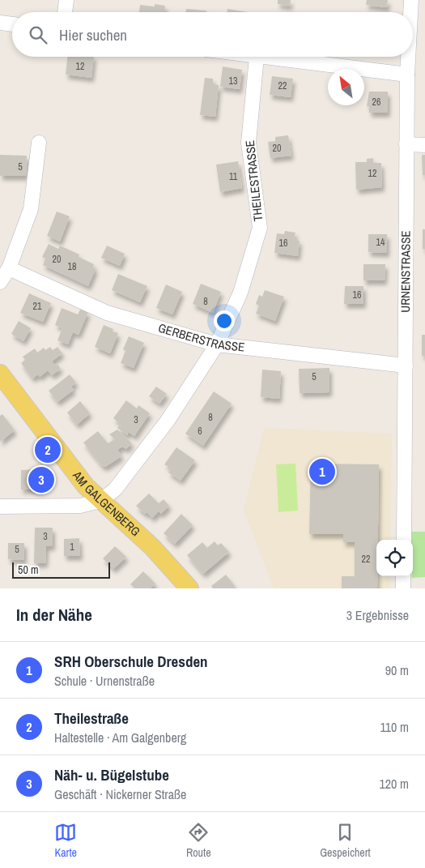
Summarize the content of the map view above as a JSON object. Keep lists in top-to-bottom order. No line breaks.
{"streets":{"main road":["AM GALGENBERG"],"street":["THEILESTRASSE","URNENSTRASSE","GERBERSTRASSE"]},"crossings":[["THEILESTRASSE","GERBERSTRASSE"],["THEILESTRASSE","AM GALGENBERG"],["URNENSTRASSE","GERBERSTRASSE"]],"house_numbers":["12","13","22","26","20","5","12","11","14","16","20","18","16","8","21","5","8","3","6","3","1","5","22"],"scale_bar":"50 m","north":"top left","page":{"search":"Hier suchen","pins":["2","1","3"],"scale":"50 m","heading":["In der Nähe","3 Ergebnisse"],"list":[{"mark":"1","name":"SRH Oberschule Dresden","note":"Schule · Urnenstraße","value":"90 m"},{"mark":"2","name":"Theilestraße","note":"Haltestelle · Am Galgenberg","value":"110 m"},{"mark":"3","name":"Näh- u. Bügelstube","note":"Geschäft · Nickerner Straße","value":"120 m"}],"nav":["Karte","Route","Gespeichert"]}}
